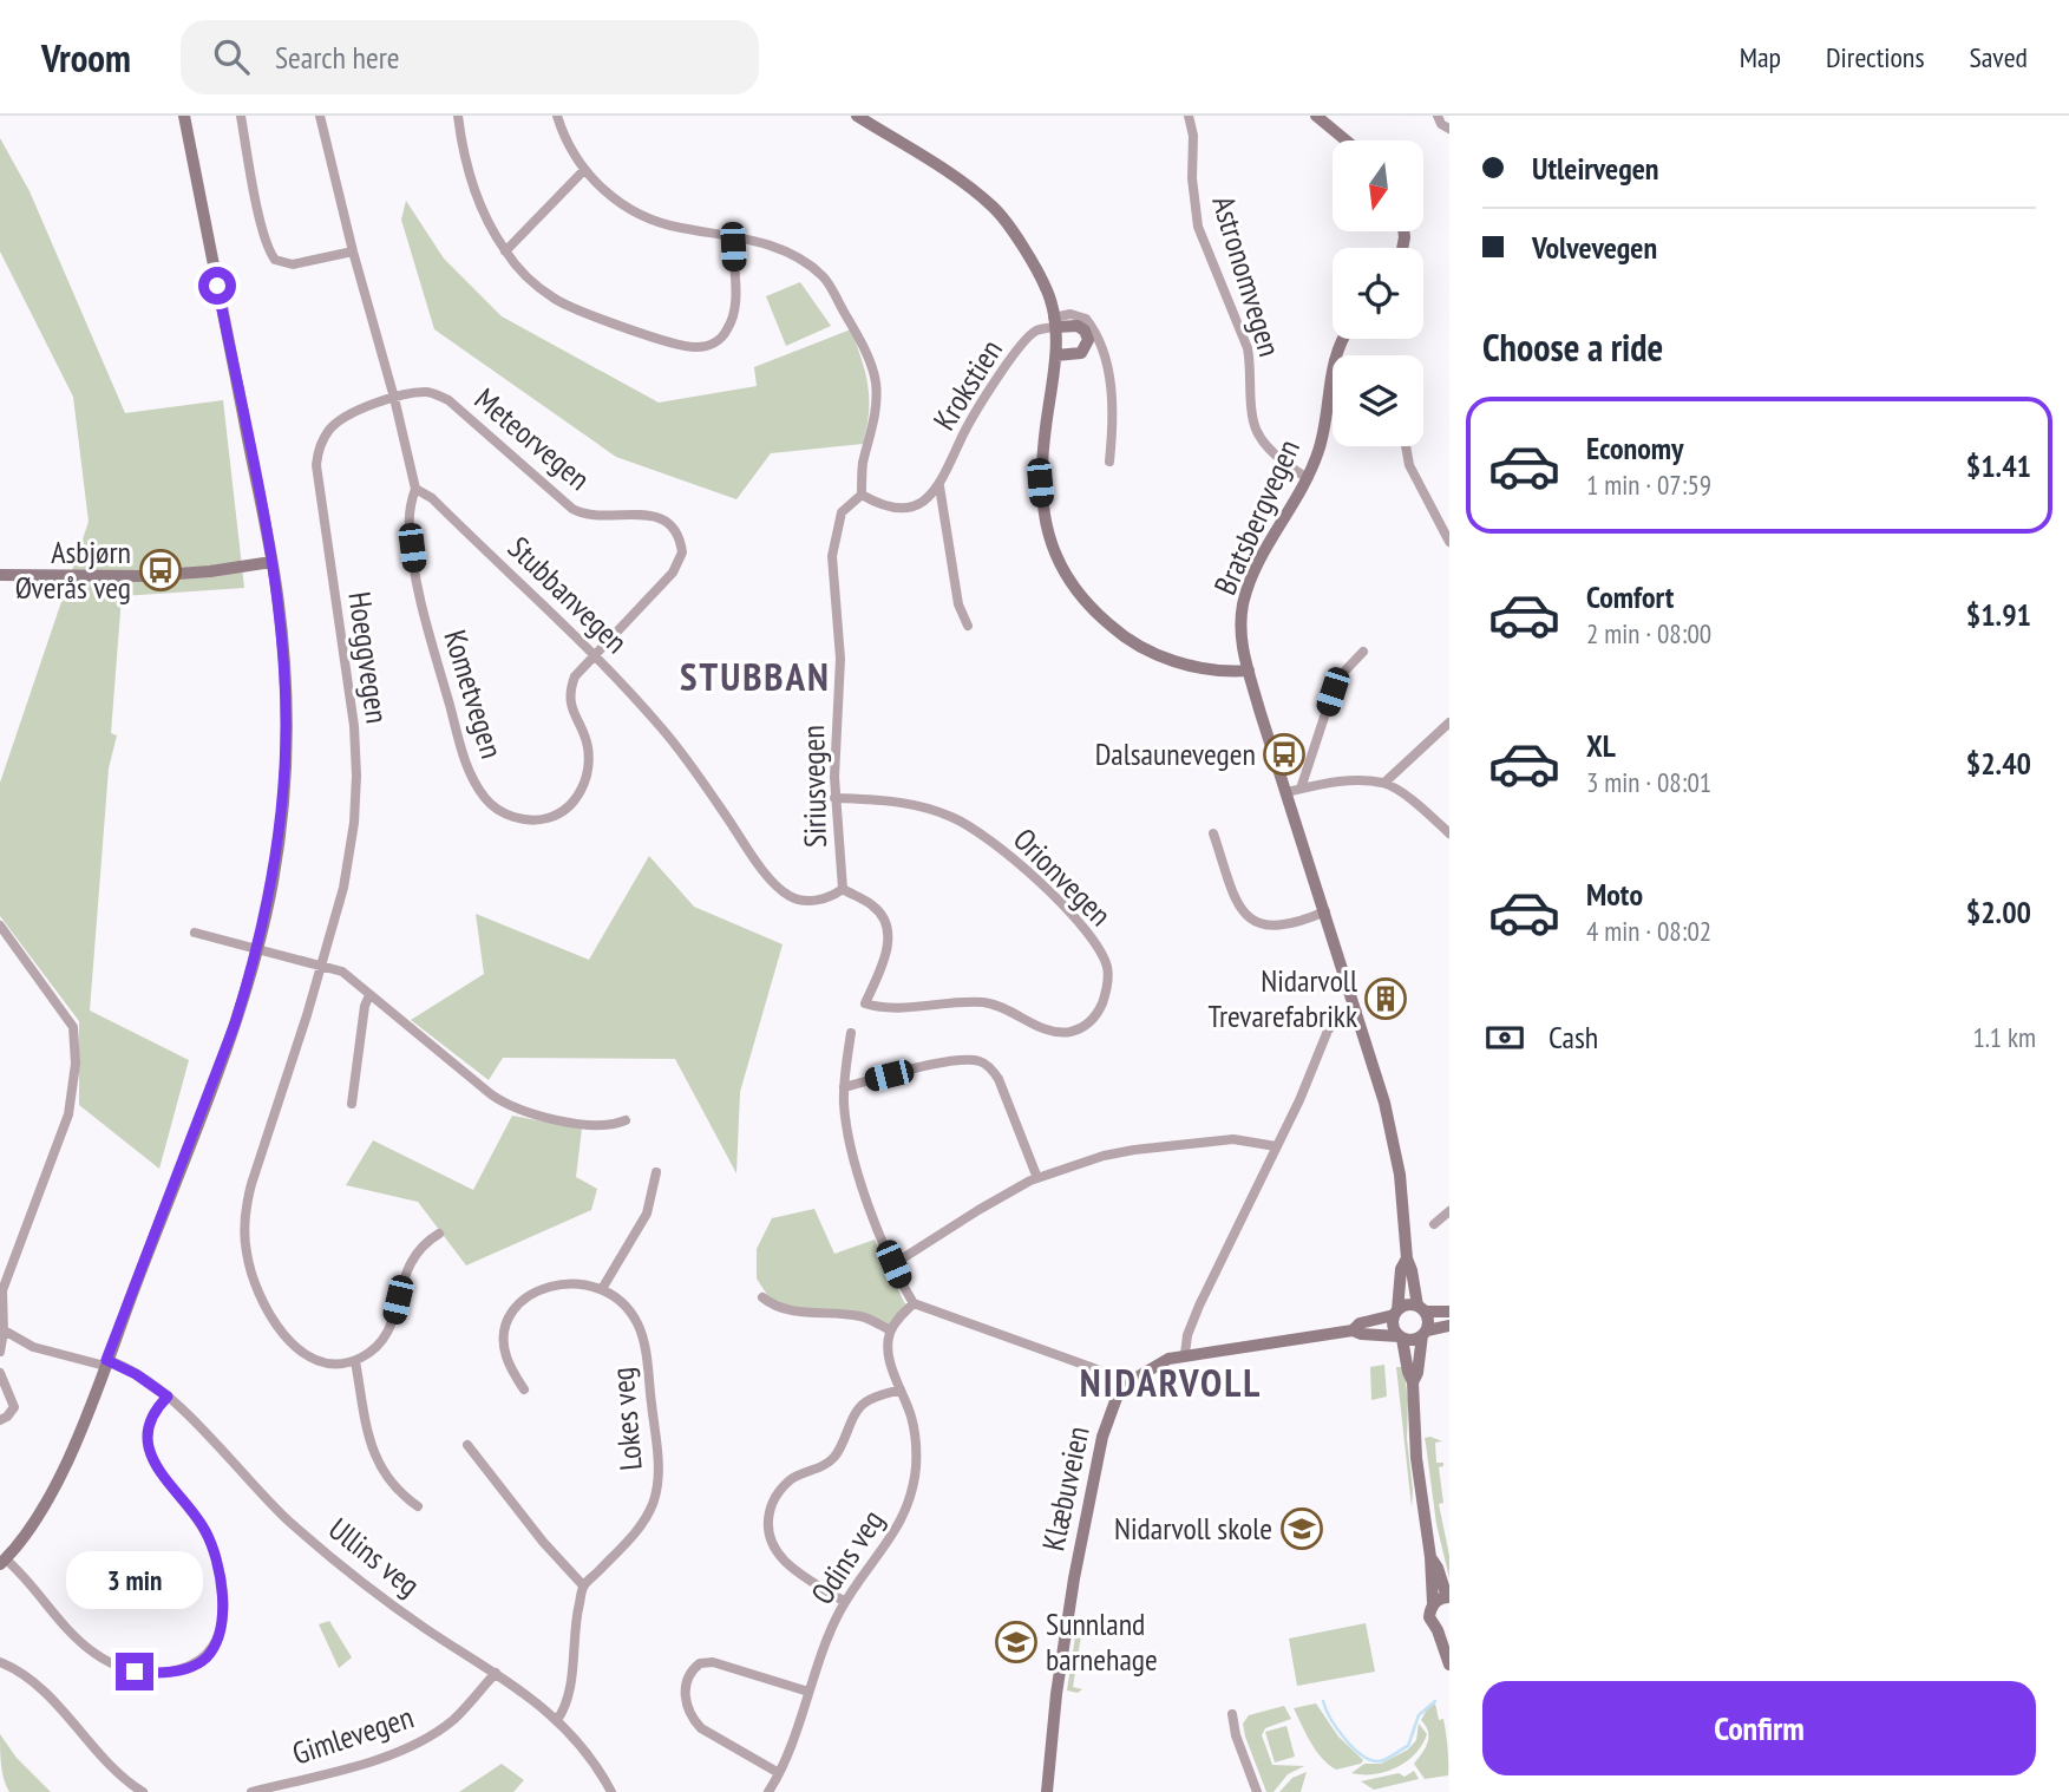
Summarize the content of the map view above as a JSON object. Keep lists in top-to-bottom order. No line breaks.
{"streets":{"main road":["Bratsbergvegen","Klæbuveien"],"street":["Astronomvegen","Krokstien","Meteorvegen","Stubbanvegen","Hoeggvegen","Kometvegen","Siriusvegen","Orionvegen","Lokes veg","Ullins veg","Odins veg","Gimlevegen"]},"crossings":[["Astronomvegen","Bratsbergvegen"],["Meteorvegen","Stubbanvegen"],["Meteorvegen","Hoeggvegen"],["Meteorvegen","Kometvegen"],["Bratsbergvegen","Klæbuveien"],["Stubbanvegen","Kometvegen"],["Stubbanvegen","Siriusvegen"],["Stubbanvegen","Orionvegen"],["Siriusvegen","Orionvegen"],["Ullins veg","Gimlevegen"]],"districts":["STUBBAN","NIDARVOLL"],"places":{"bus stop":["Asbjørn Øverås veg","Dalsaunevegen"],"building":["Nidarvoll Trevarefabrikk"],"school or university":["Nidarvoll skole","Sunnland barnehage"]},"north":"bottom","page":{"header":"Vroom","search":"Search here","nav":["Map","Directions","Saved"],"banner":["Utleirvegen","Volvevegen"],"heading":"Choose a ride","list":[{"name":"Economy","note":"1 min · 07:59","value":"$1.41"},{"name":"Comfort","note":"2 min · 08:00","value":"$1.91"},{"name":"XL","note":"3 min · 08:01","value":"$2.40"},{"name":"Moto","note":"4 min · 08:02","value":"$2.00"}],"pay":["Cash","1.1 km"],"bubble":"3 min","buttons":"Confirm"}}
